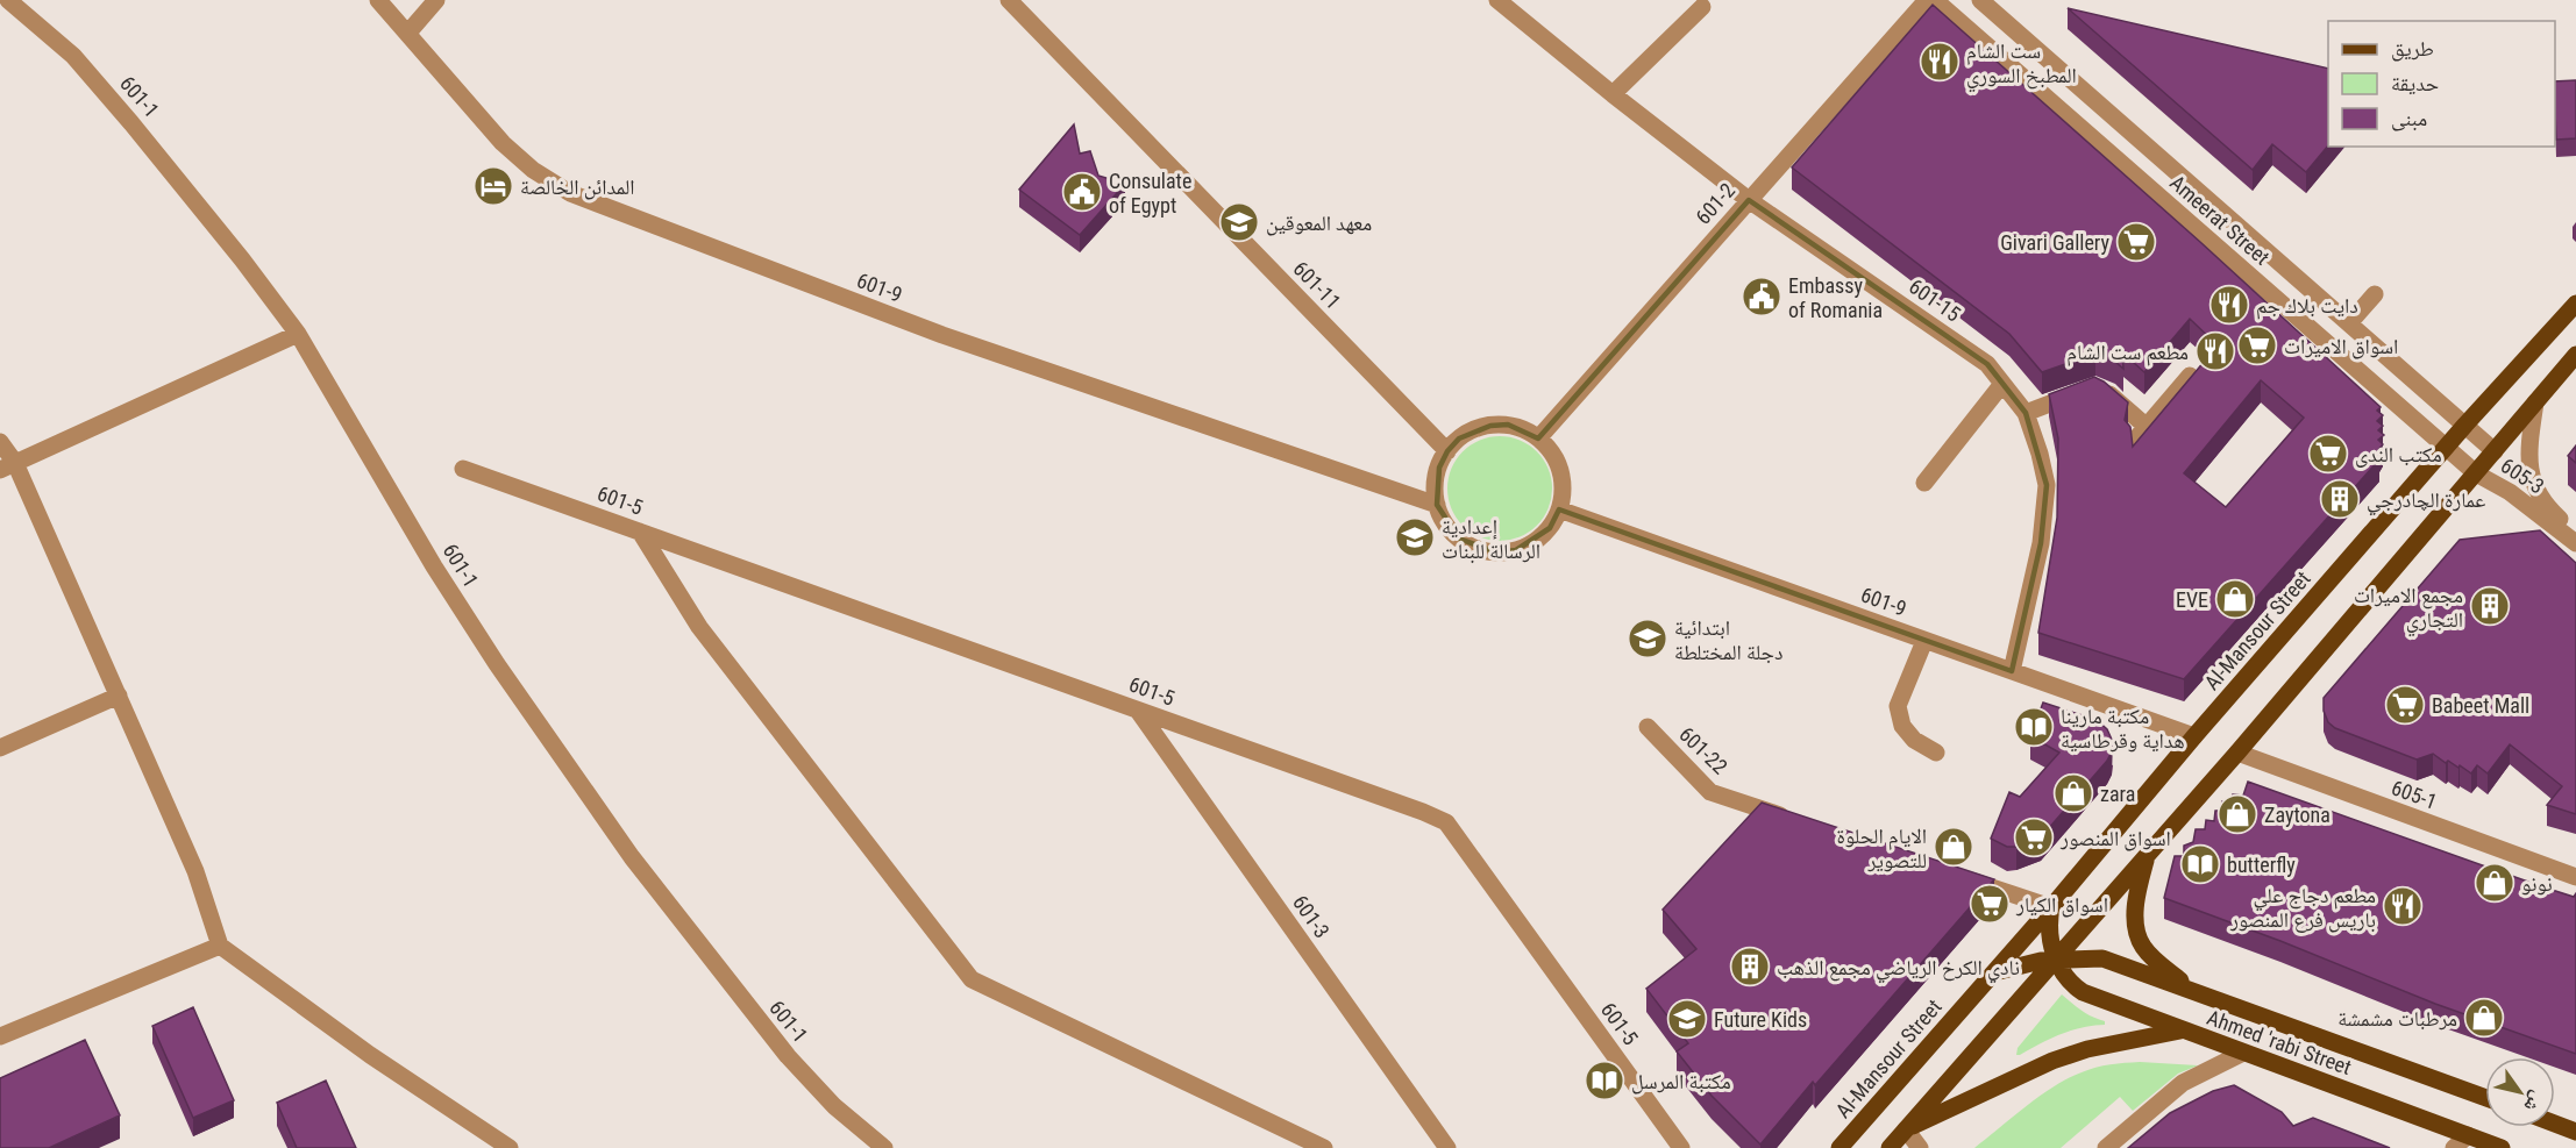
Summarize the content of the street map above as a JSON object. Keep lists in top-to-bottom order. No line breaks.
{"streets":{"main road":["Al-Mansour Street","Ahmed 'rabi Street"],"street":["601-1","601-2","Ameerat Street","601-11","601-9","601-15","605-3","601-5","601-22","605-1","601-3"]},"crossings":[["601-2","601-11"],["601-2","601-9"],["601-2","601-15"],["Ameerat Street","605-3"],["Ameerat Street","Al-Mansour Street"],["601-11","601-9"],["601-9","601-15"],["601-9","Al-Mansour Street"],["601-5","601-3"],["Al-Mansour Street","Ahmed 'rabi Street"]],"places":{"restaurant":["ست الشام المطبخ السوري","دايت بلاك جم","مطعم ست الشام","مطعم دجاج علي باريس فرع المنصور"],"hotel":["المدائن الخالصة"],"public building":["Consulate of Egypt","Embassy of Romania"],"school or university":["معهد المعوقين","إعدادية الرسالة للبنات","ابتدائية دجلة المختلطة","Future Kids"],"supermarket":["Givari Gallery","اسواق الاميرات","مكتب الندى","Babeet Mall","اسواق المنصور","اسواق الكيار"],"building":["عمارة الچادرجي","مجمع الاميرات التجاري","نادي الكرخ الرياضي مجمع الذهب"],"shop":["EVE","zara","Zaytona","الايام الحلوة للتصوير","نونو","مرطبات مشمشة"],"library":["مكتبة مارينا هداية وقرطاسية","butterfly","مكتبة المرسل"]},"legend":["طريق","حديقة","مبنى"],"north":"bottom right"}
